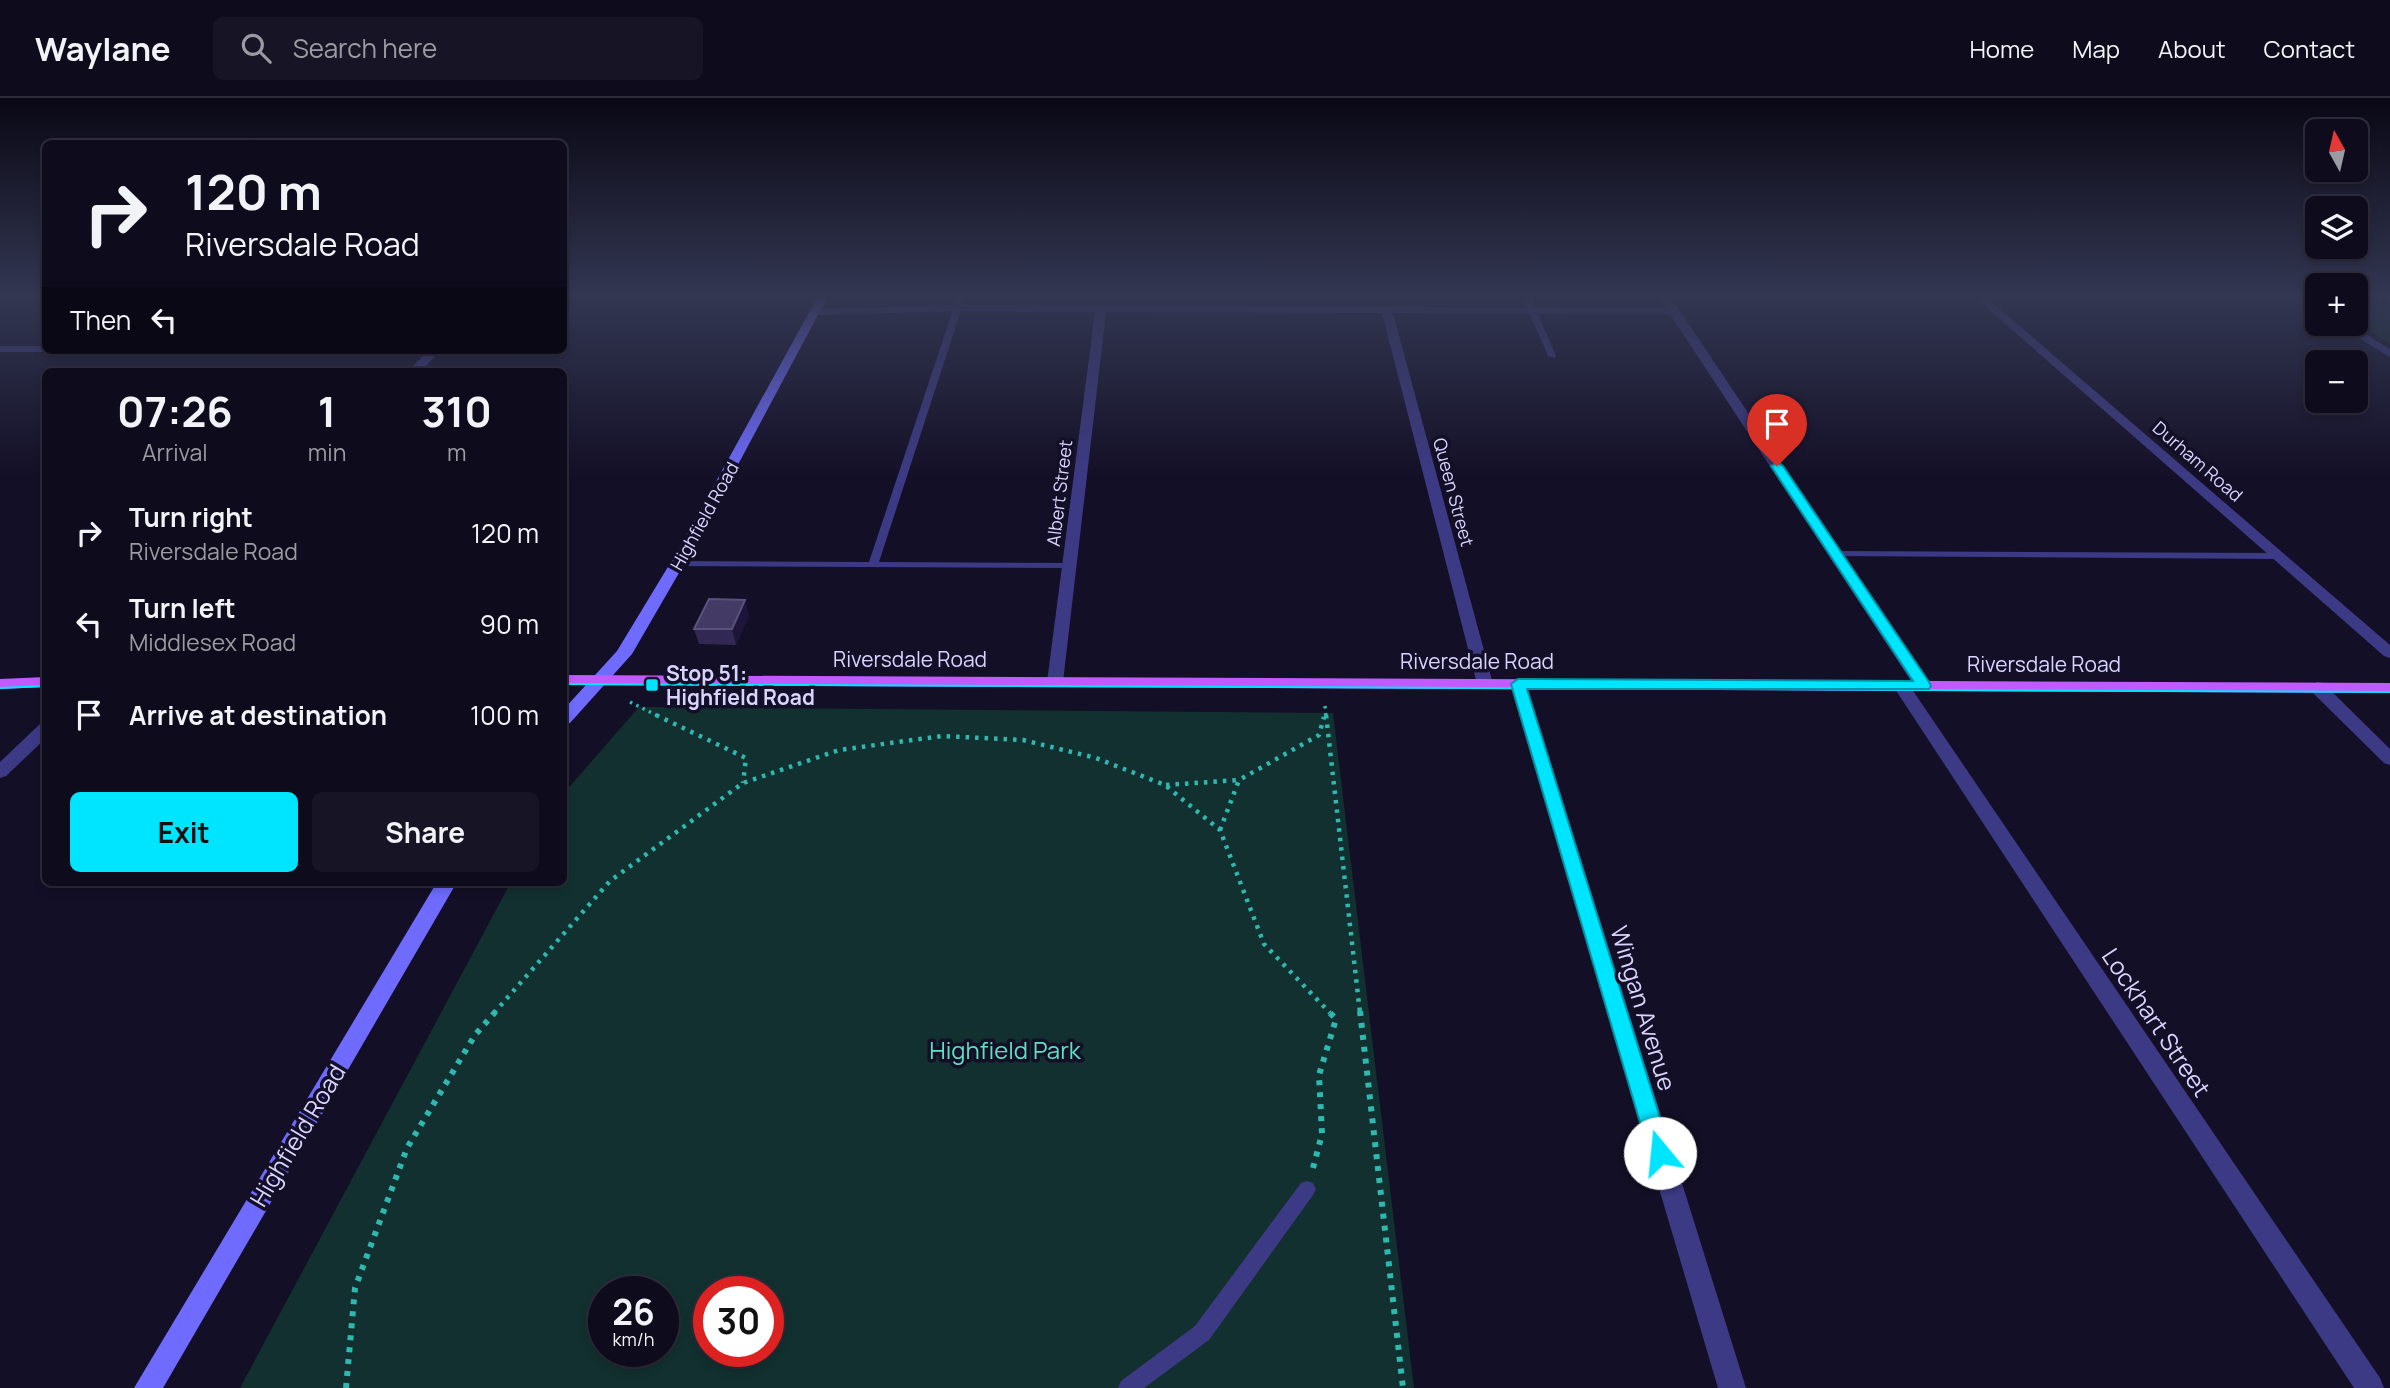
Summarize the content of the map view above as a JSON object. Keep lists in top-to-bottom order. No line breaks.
{"streets":{"main road":["Highfield Road","Riversdale Road"],"street":["Durham Road","Queen Street","Albert Street","Wingan Avenue","Lockhart Street"]},"crossings":[["Queen Street","Riversdale Road"],["Albert Street","Riversdale Road"],["Highfield Road","Riversdale Road"],["Riversdale Road","Wingan Avenue"],["Riversdale Road","Lockhart Street"]],"parks":["Highfield Park"],"places":{"transit":["Stop 51: Highfield Road"]},"north":"top","page":{"header":"Waylane","search":"Search here","nav":["Home","Map","About","Contact"],"map_buttons":["+","−"],"turn":["120 m","Riversdale Road"],"then":"Then","eta":["07:26","Arrival","1","min","310","m"],"list":[{"name":"Turn right","note":"Riversdale Road","value":"120 m"},{"name":"Turn left","note":"Middlesex Road","value":"90 m"},{"name":"Arrive at destination","value":"100 m"}],"buttons":["Exit","Share"],"speed":"26 km/h","limit":"30"}}
